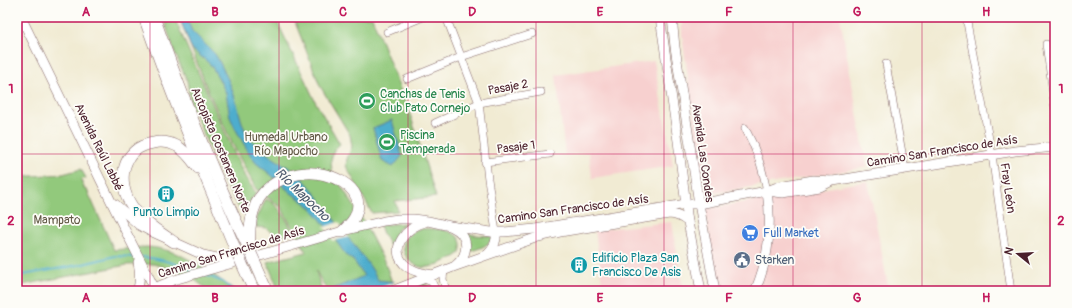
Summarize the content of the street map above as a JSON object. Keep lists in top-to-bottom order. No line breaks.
{"streets":{"highway":["Autopista Costanera Norte"],"main road":["Avenida Raúl Labbé","Camino San Francisco de Asís","Avenida Las Condes"],"street":["Pasaje 2","Pasaje 1","Fray León"]},"crossings":[["Avenida Raúl Labbé","Camino San Francisco de Asís"],["Autopista Costanera Norte","Camino San Francisco de Asís"],["Camino San Francisco de Asís","Avenida Las Condes"],["Camino San Francisco de Asís","Fray León"]],"water":["Río Mapocho"],"parks":["Humedal Urbano Río Mapocho","Mampato"],"places":{"sports":["Canchas de Tenis Club Pato Cornejo","Piscina Temperada"],"building":["Punto Limpio","Edificio Plaza San Francisco De Asis"],"supermarket":["Full Market"],"public building":["Starken"]},"north":"left","grid":{"columns":["A","B","C","D","E","F","G","H"],"rows":["1","2"]}}
